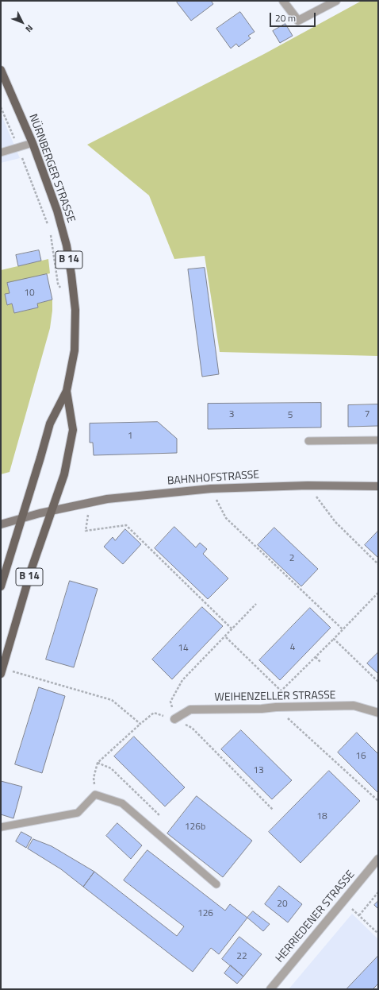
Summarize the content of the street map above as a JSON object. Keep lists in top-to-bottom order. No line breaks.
{"streets":{"main road":["NÜRNBERGER STRASSE","B 14","BAHNHOFSTRASSE"],"street":["WEIHENZELLER STRASSE","HERRIEDENER STRASSE"]},"crossings":[["NÜRNBERGER STRASSE","B 14"],["NÜRNBERGER STRASSE","BAHNHOFSTRASSE"],["B 14","BAHNHOFSTRASSE"]],"house_numbers":["10","3","7","5","1","2","4","14","16","13","18","126b","20","126","22"],"scale_bar":"20 m","north":"bottom right"}
